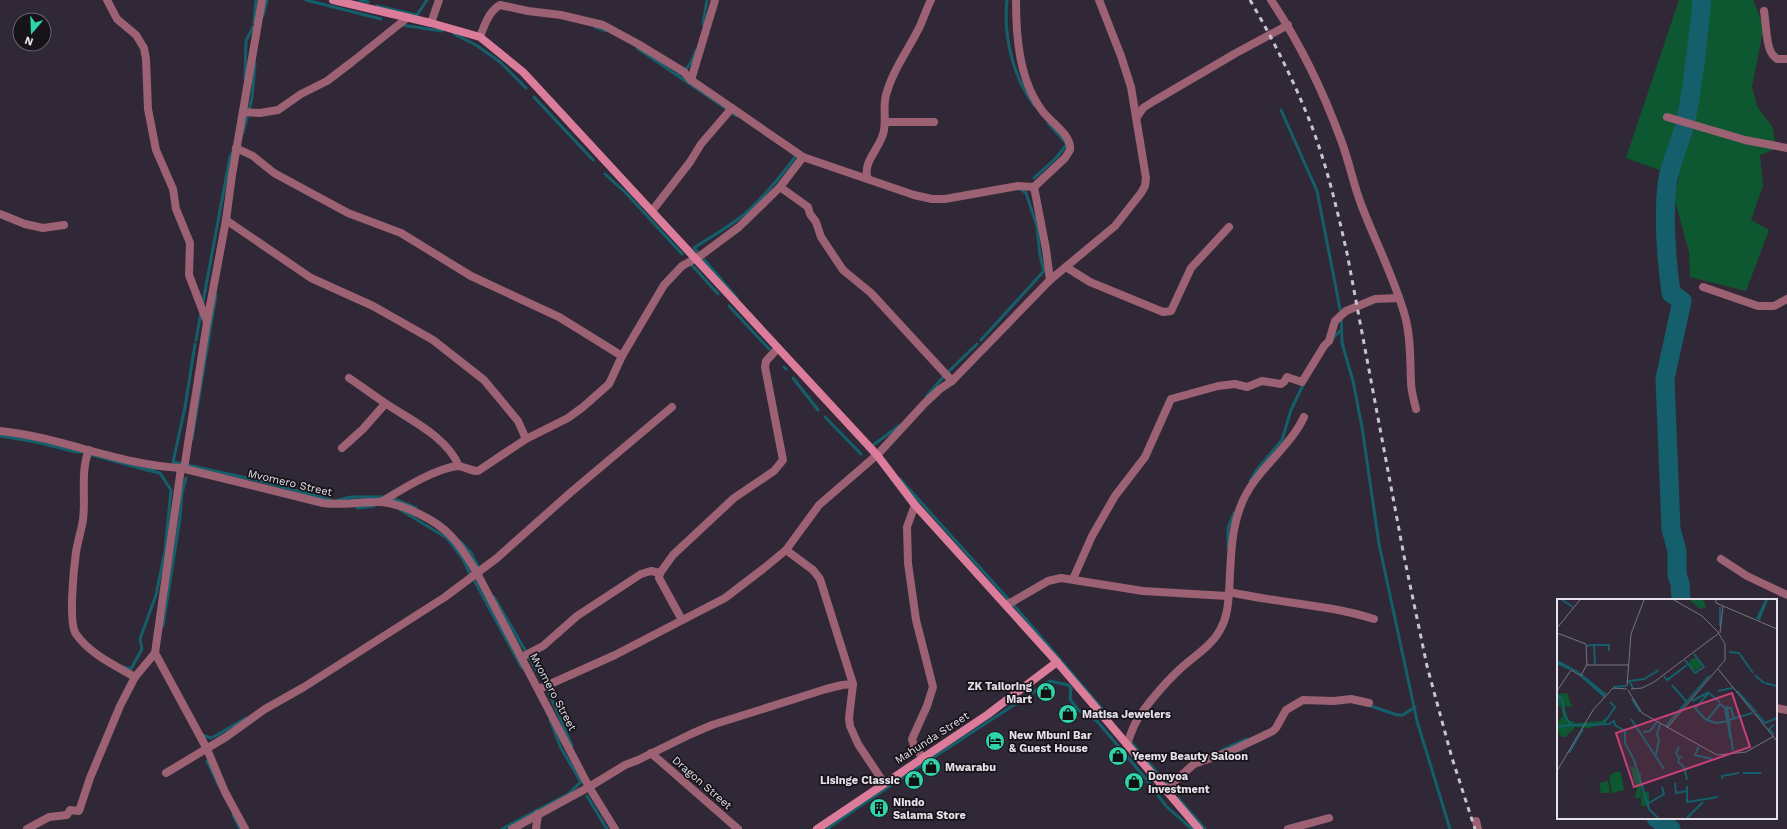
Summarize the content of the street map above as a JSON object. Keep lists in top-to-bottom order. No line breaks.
{"streets":{"street":["Mvomero Street","Mahunda Street","Dragon Street"]},"places":{"shop":["ZK Tailoring Mart","Matisa Jewelers","Yeemy Beauty Saloon","Mwarabu","Lisinge Classic","Donyoa Investment"],"hotel":["New Mbuni Bar & Guest House"],"building":["Nindo Salama Store"]},"north":"bottom"}
